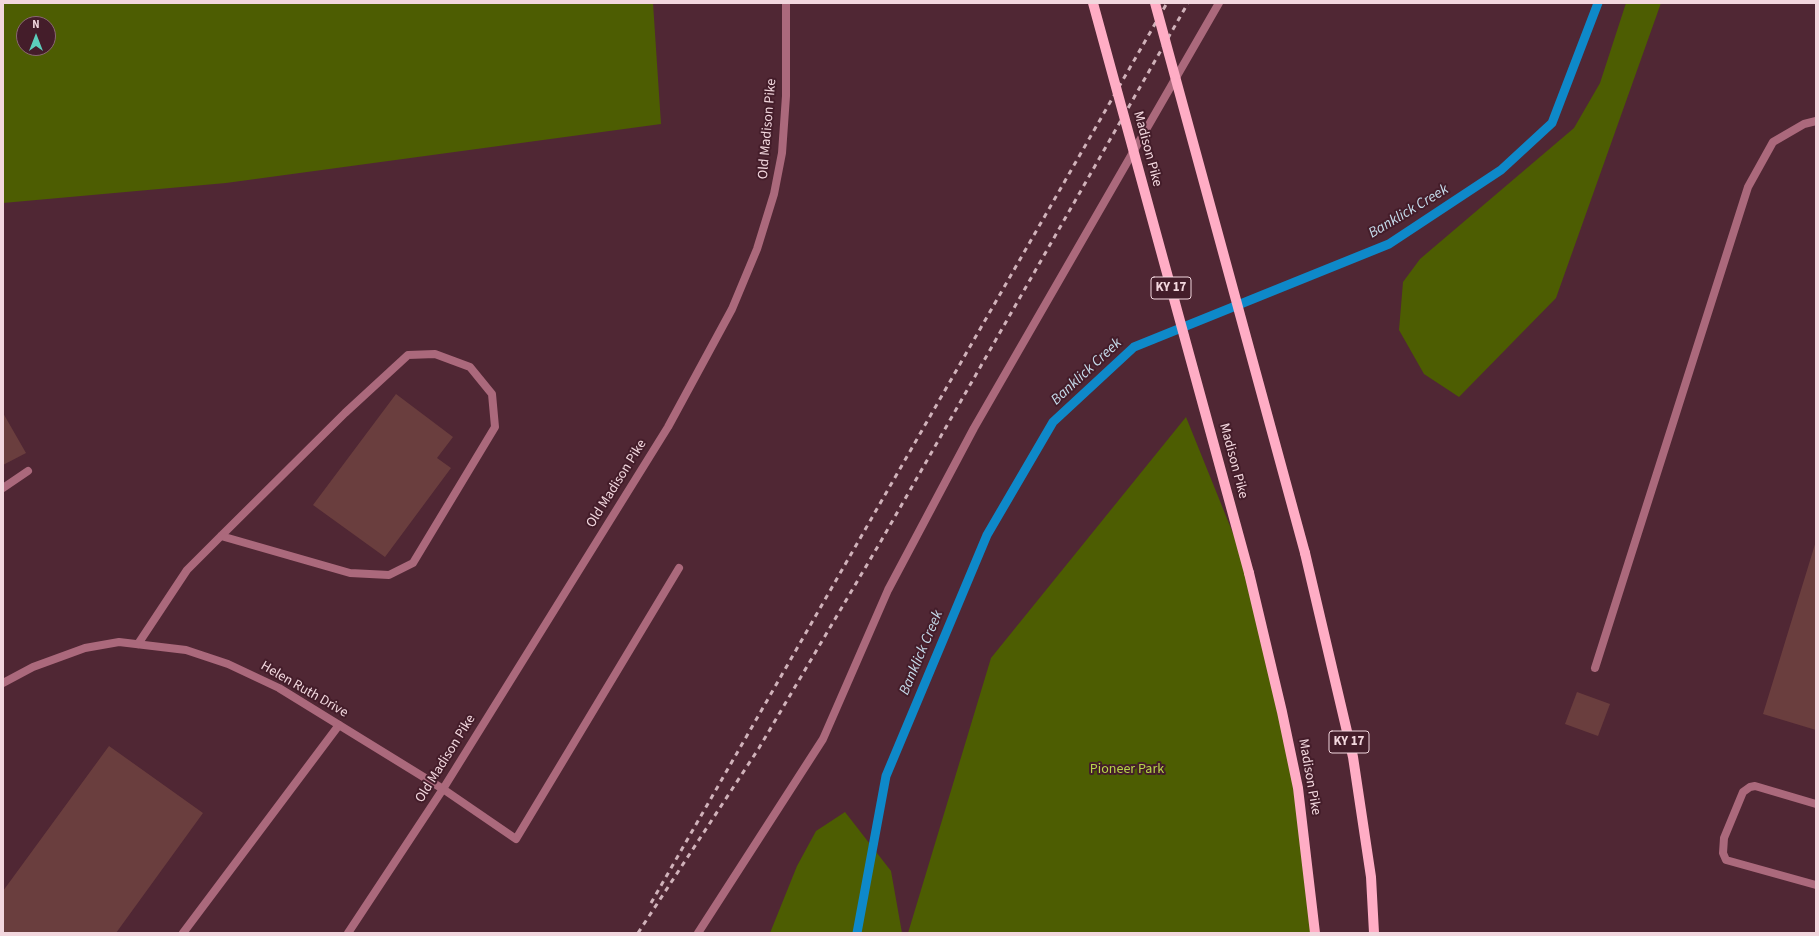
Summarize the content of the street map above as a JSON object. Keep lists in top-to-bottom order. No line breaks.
{"streets":{"main road":["Madison Pike","KY 17"],"street":["Old Madison Pike","Helen Ruth Drive"]},"crossings":[["Old Madison Pike","Helen Ruth Drive"]],"water":["Banklick Creek"],"parks":["Pioneer Park"],"north":"top"}
